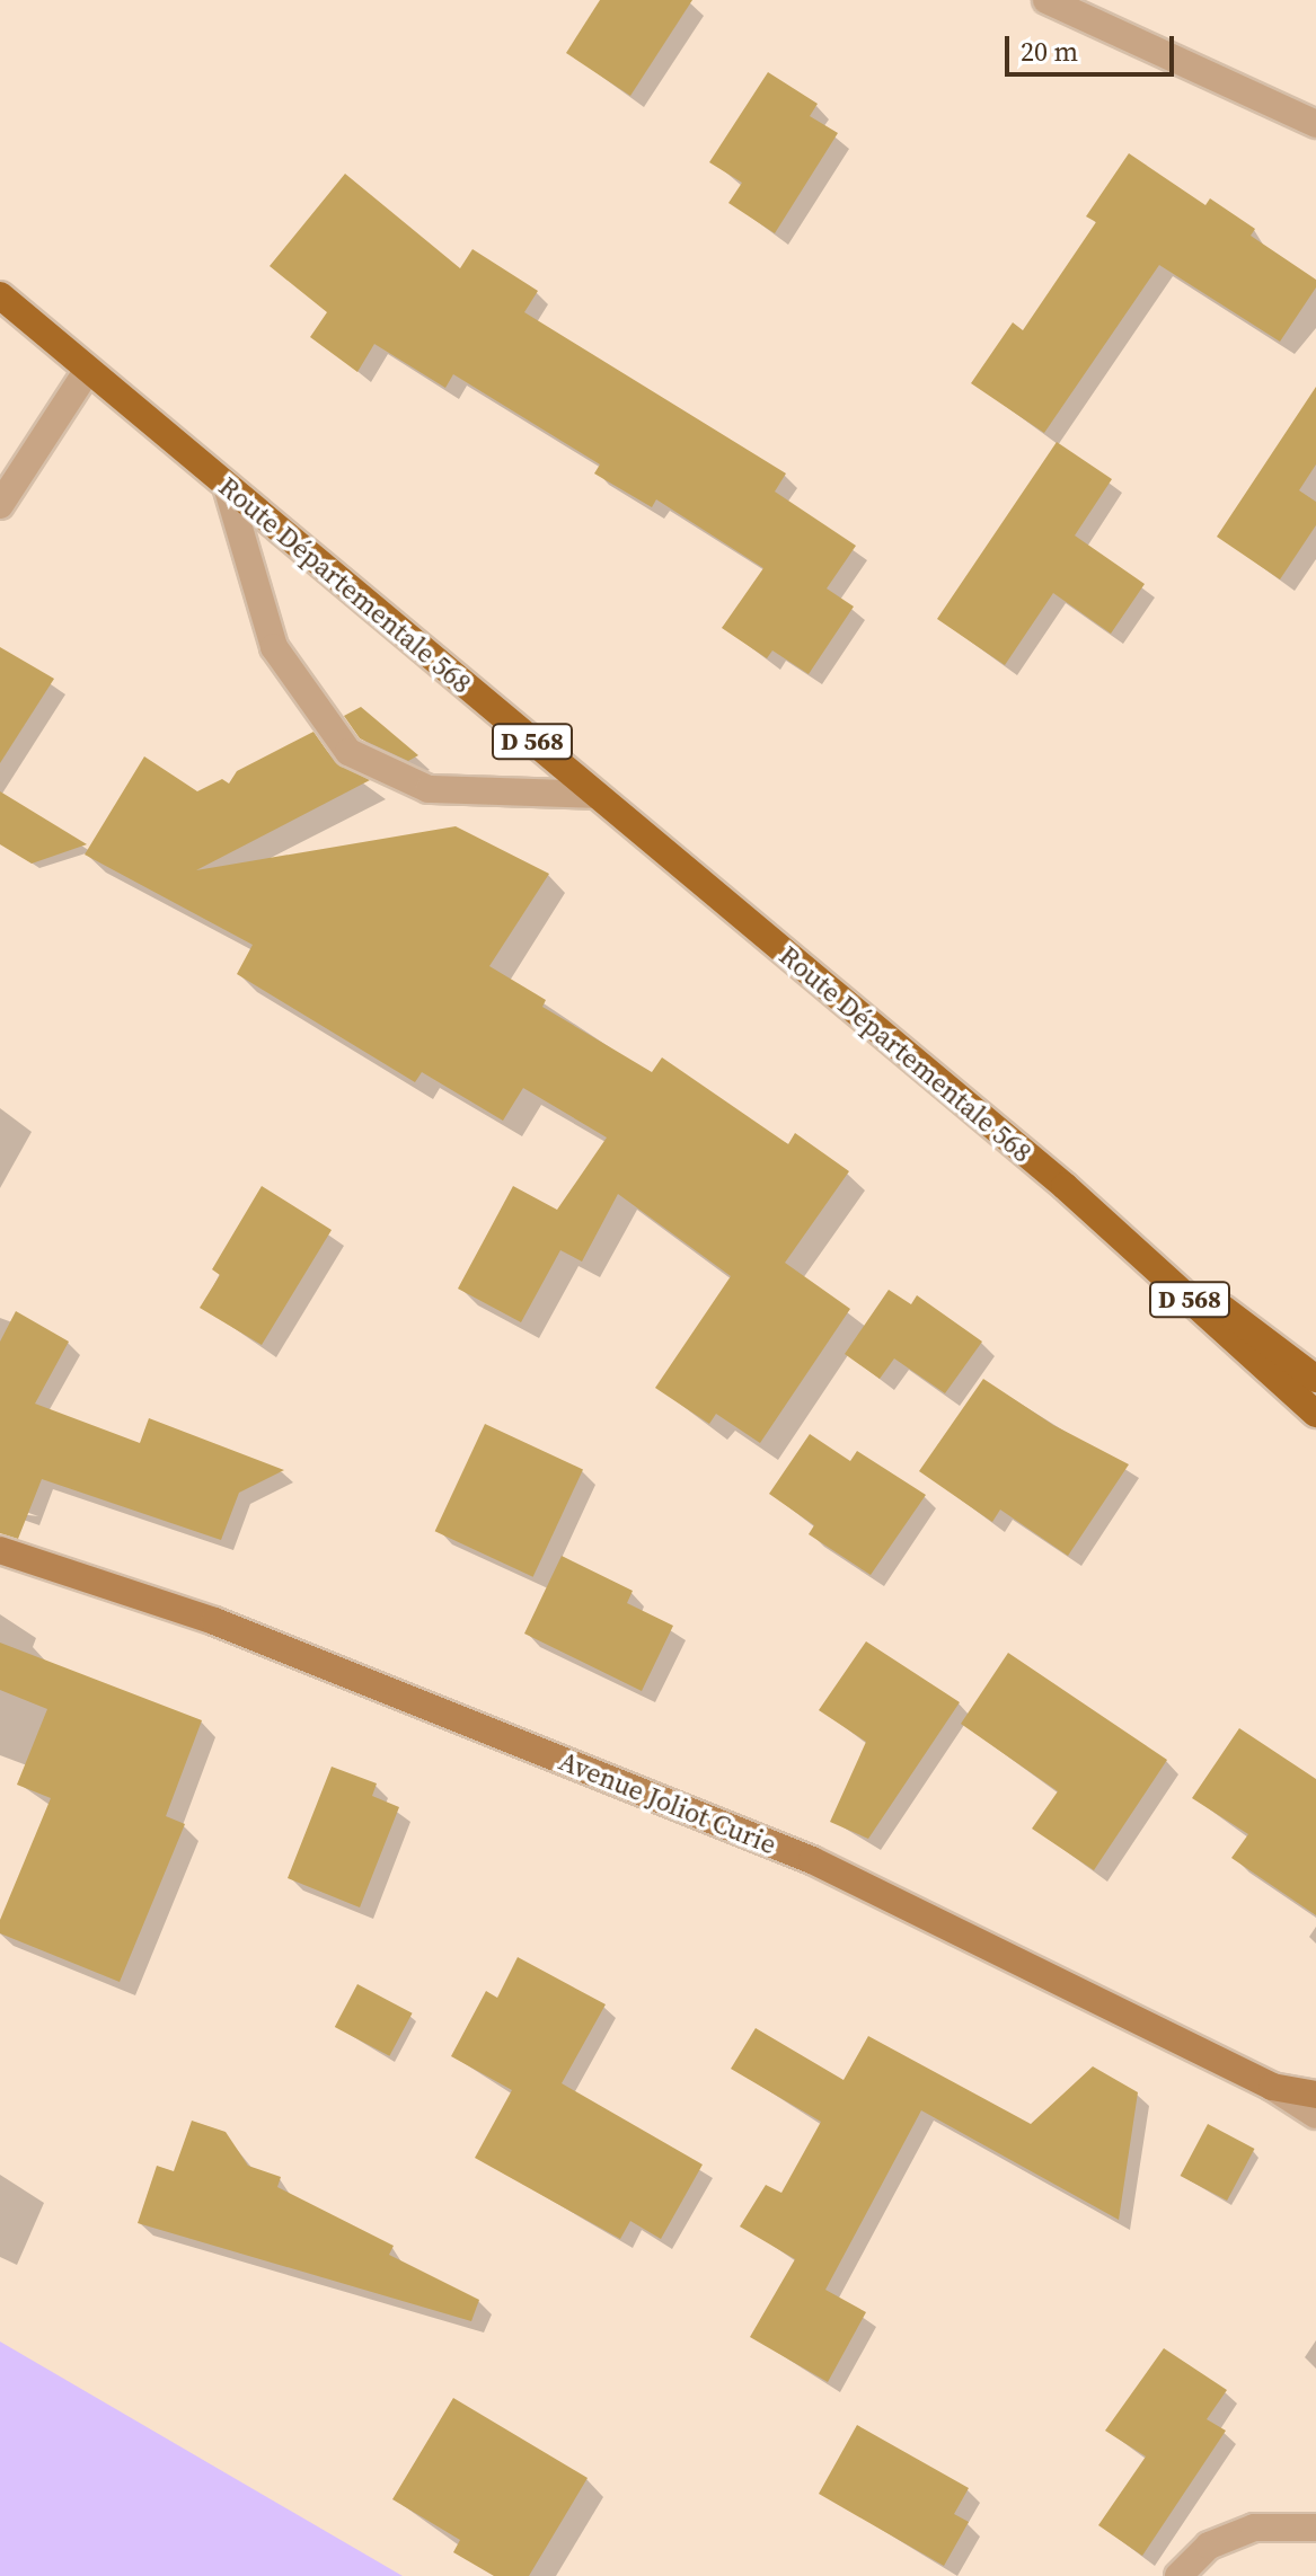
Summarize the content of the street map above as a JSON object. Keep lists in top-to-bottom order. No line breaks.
{"streets":{"main road":["Route Départementale 568","D 568"],"street":["Avenue Joliot Curie"]},"scale_bar":"20 m"}
